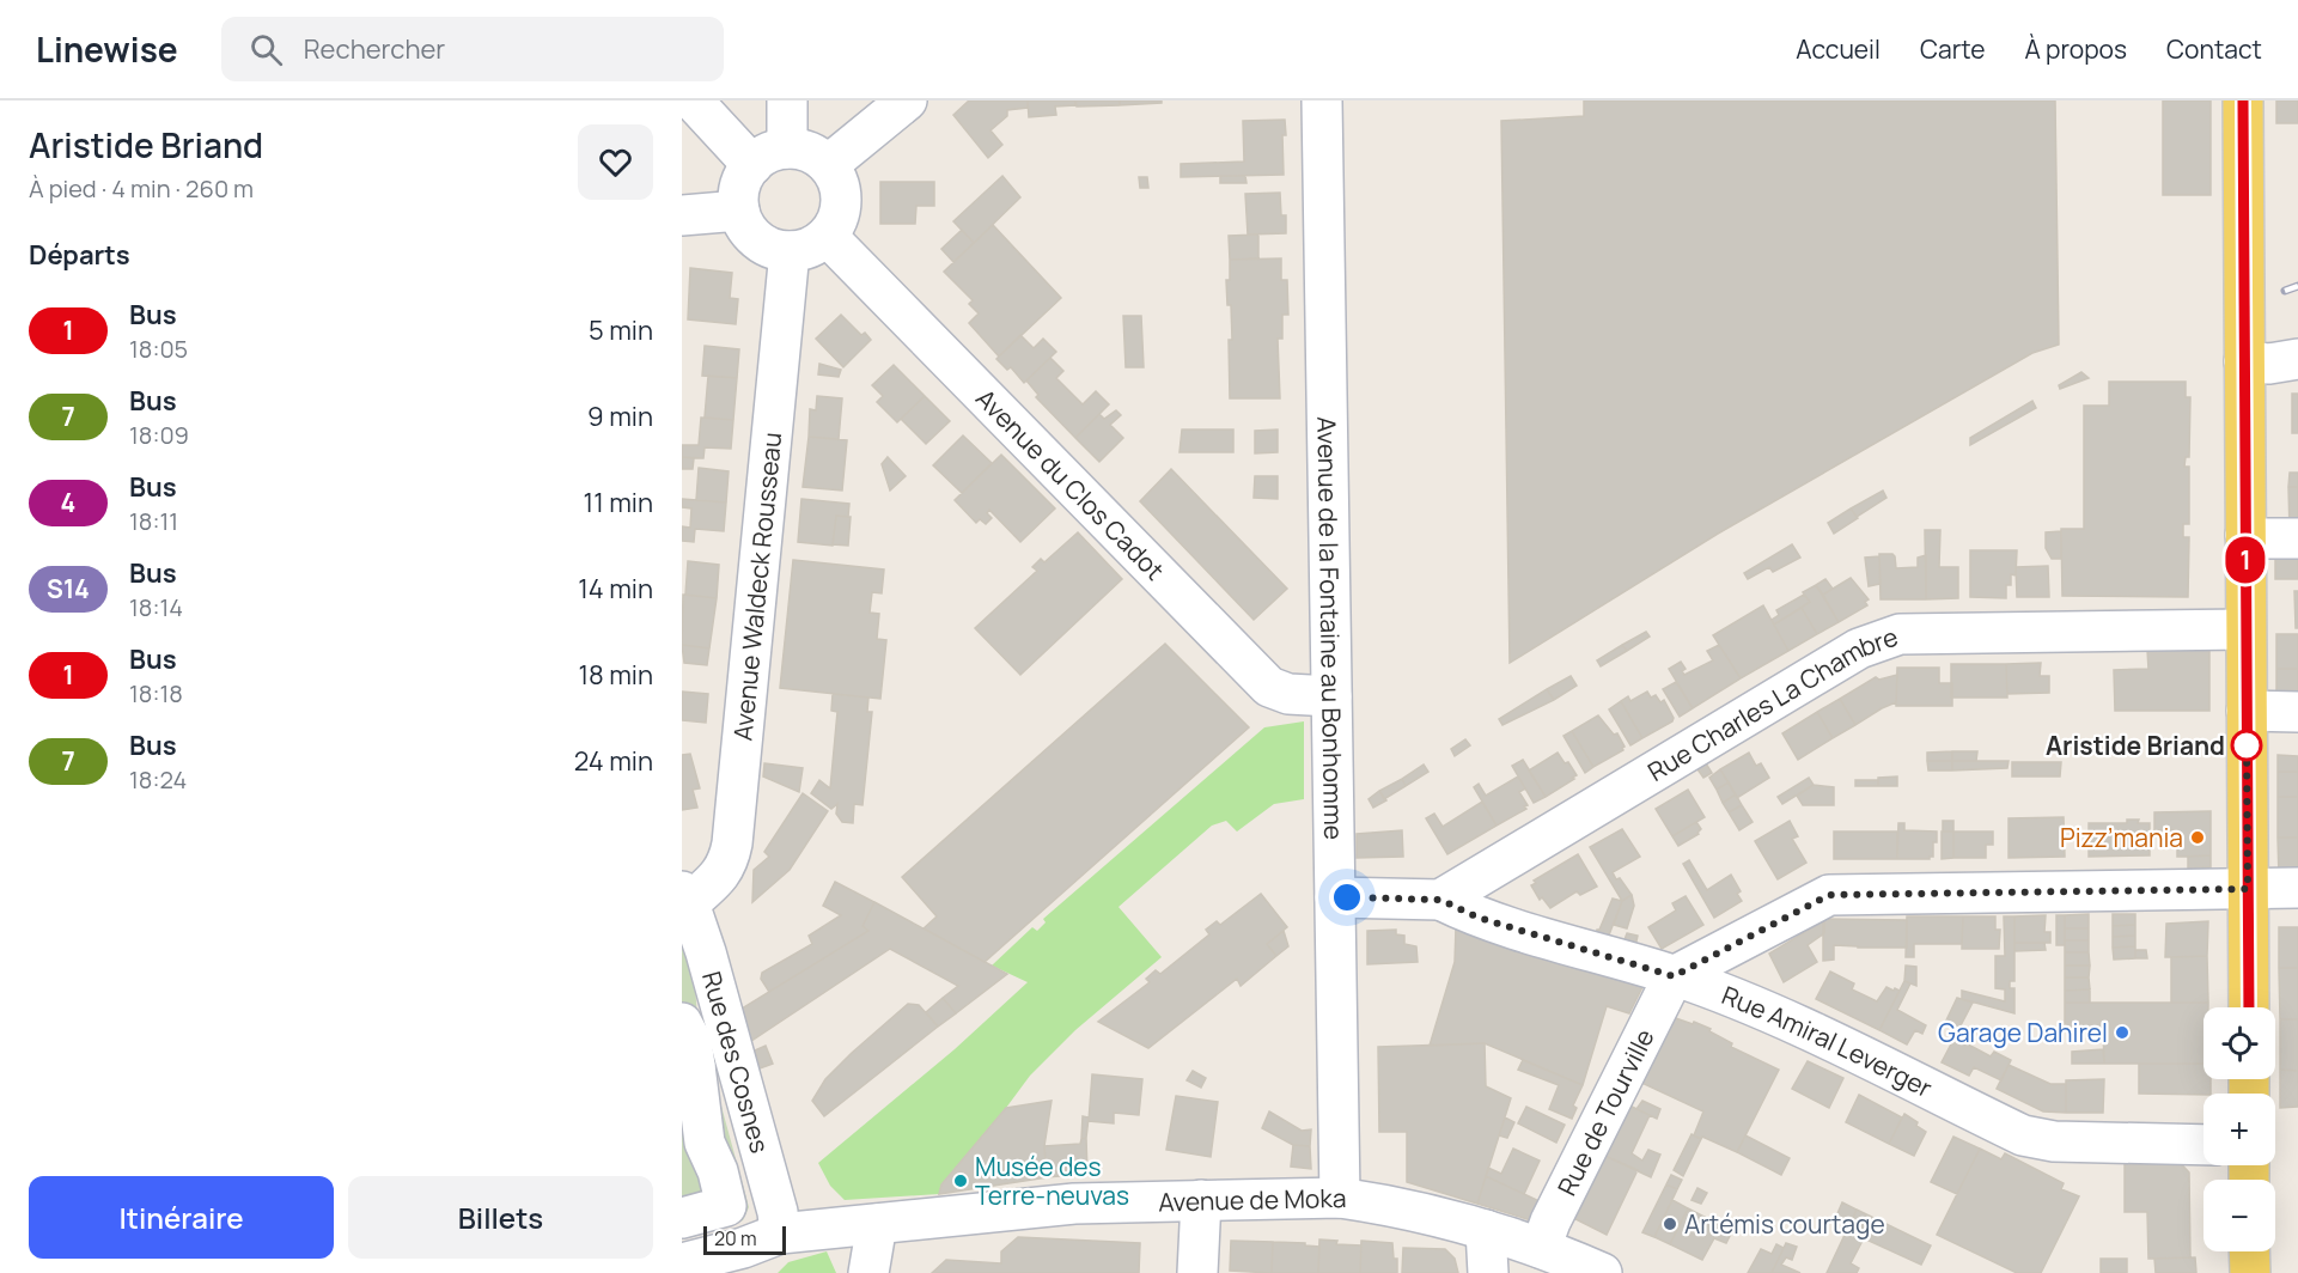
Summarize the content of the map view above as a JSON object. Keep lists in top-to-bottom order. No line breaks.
{"streets":{"street":["Avenue du Clos Cadot","Avenue Waldeck Rousseau","Avenue de la Fontaine au Bonhomme","Rue Charles La Chambre","Rue Amiral Leverger","Rue des Cosnes","Rue de Tourville","Avenue de Moka"]},"crossings":[["Avenue du Clos Cadot","Avenue Waldeck Rousseau"],["Avenue du Clos Cadot","Avenue de la Fontaine au Bonhomme"],["Avenue Waldeck Rousseau","Rue des Cosnes"],["Avenue de la Fontaine au Bonhomme","Avenue de Moka"],["Rue Charles La Chambre","Rue Amiral Leverger"],["Rue Amiral Leverger","Rue de Tourville"],["Rue des Cosnes","Avenue de Moka"],["Rue de Tourville","Avenue de Moka"]],"places":["Aristide Briand","Pizz’mania","Garage Dahirel","Musée des Terre-neuvas","Artémis courtage"],"lines":["bus line 1"],"scale_bar":"20 m","page":{"header":"Linewise","search":"Rechercher","nav":["Accueil","Carte","À propos","Contact"],"heading":[["Aristide Briand","À pied · 4 min · 260 m"],"Départs"],"on_map":"1","list":[{"mark":"1","name":"Bus","note":"18:05","value":"5 min"},{"mark":"7","name":"Bus","note":"18:09","value":"9 min"},{"mark":"4","name":"Bus","note":"18:11","value":"11 min"},{"mark":"S14","name":"Bus","note":"18:14","value":"14 min"},{"mark":"1","name":"Bus","note":"18:18","value":"18 min"},{"mark":"7","name":"Bus","note":"18:24","value":"24 min"}],"map_buttons":["+","−"],"buttons":["Itinéraire","Billets"],"scale":"20 m"}}
